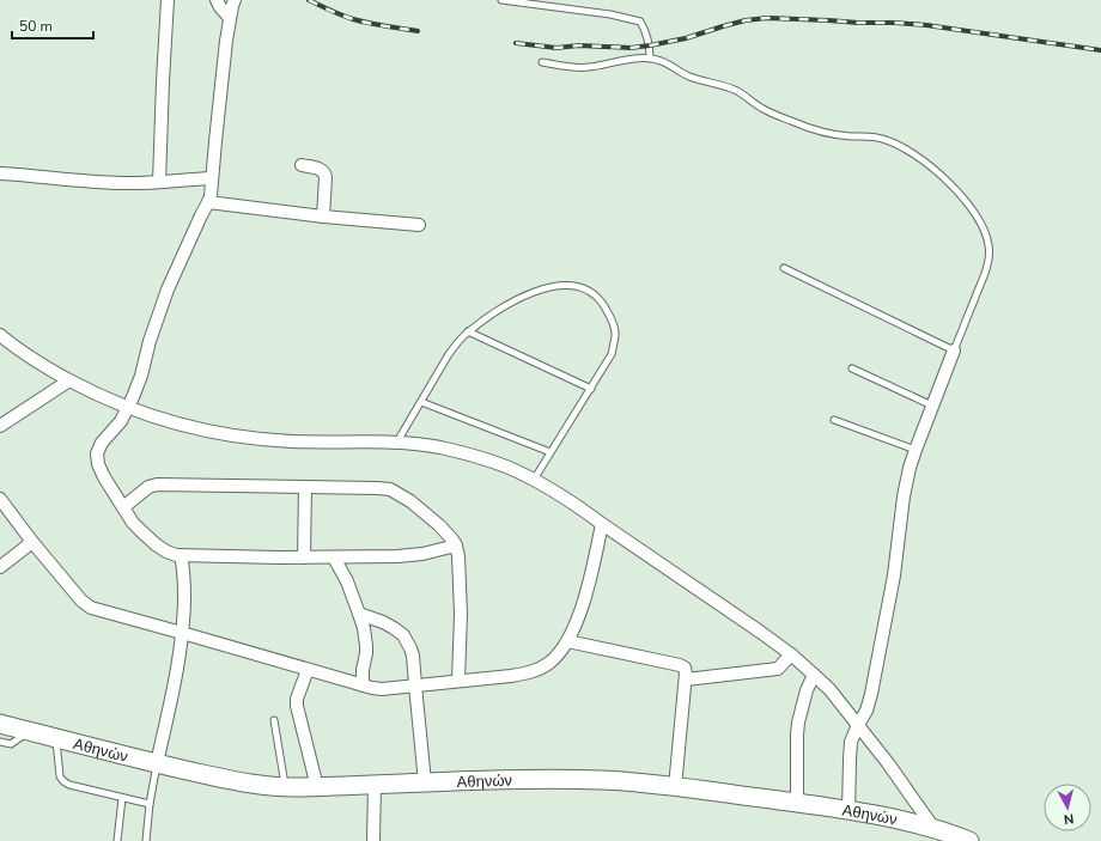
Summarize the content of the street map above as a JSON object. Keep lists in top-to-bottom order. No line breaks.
{"streets":{"main road":["Αθηνών"]},"scale_bar":"50 m","north":"bottom"}
